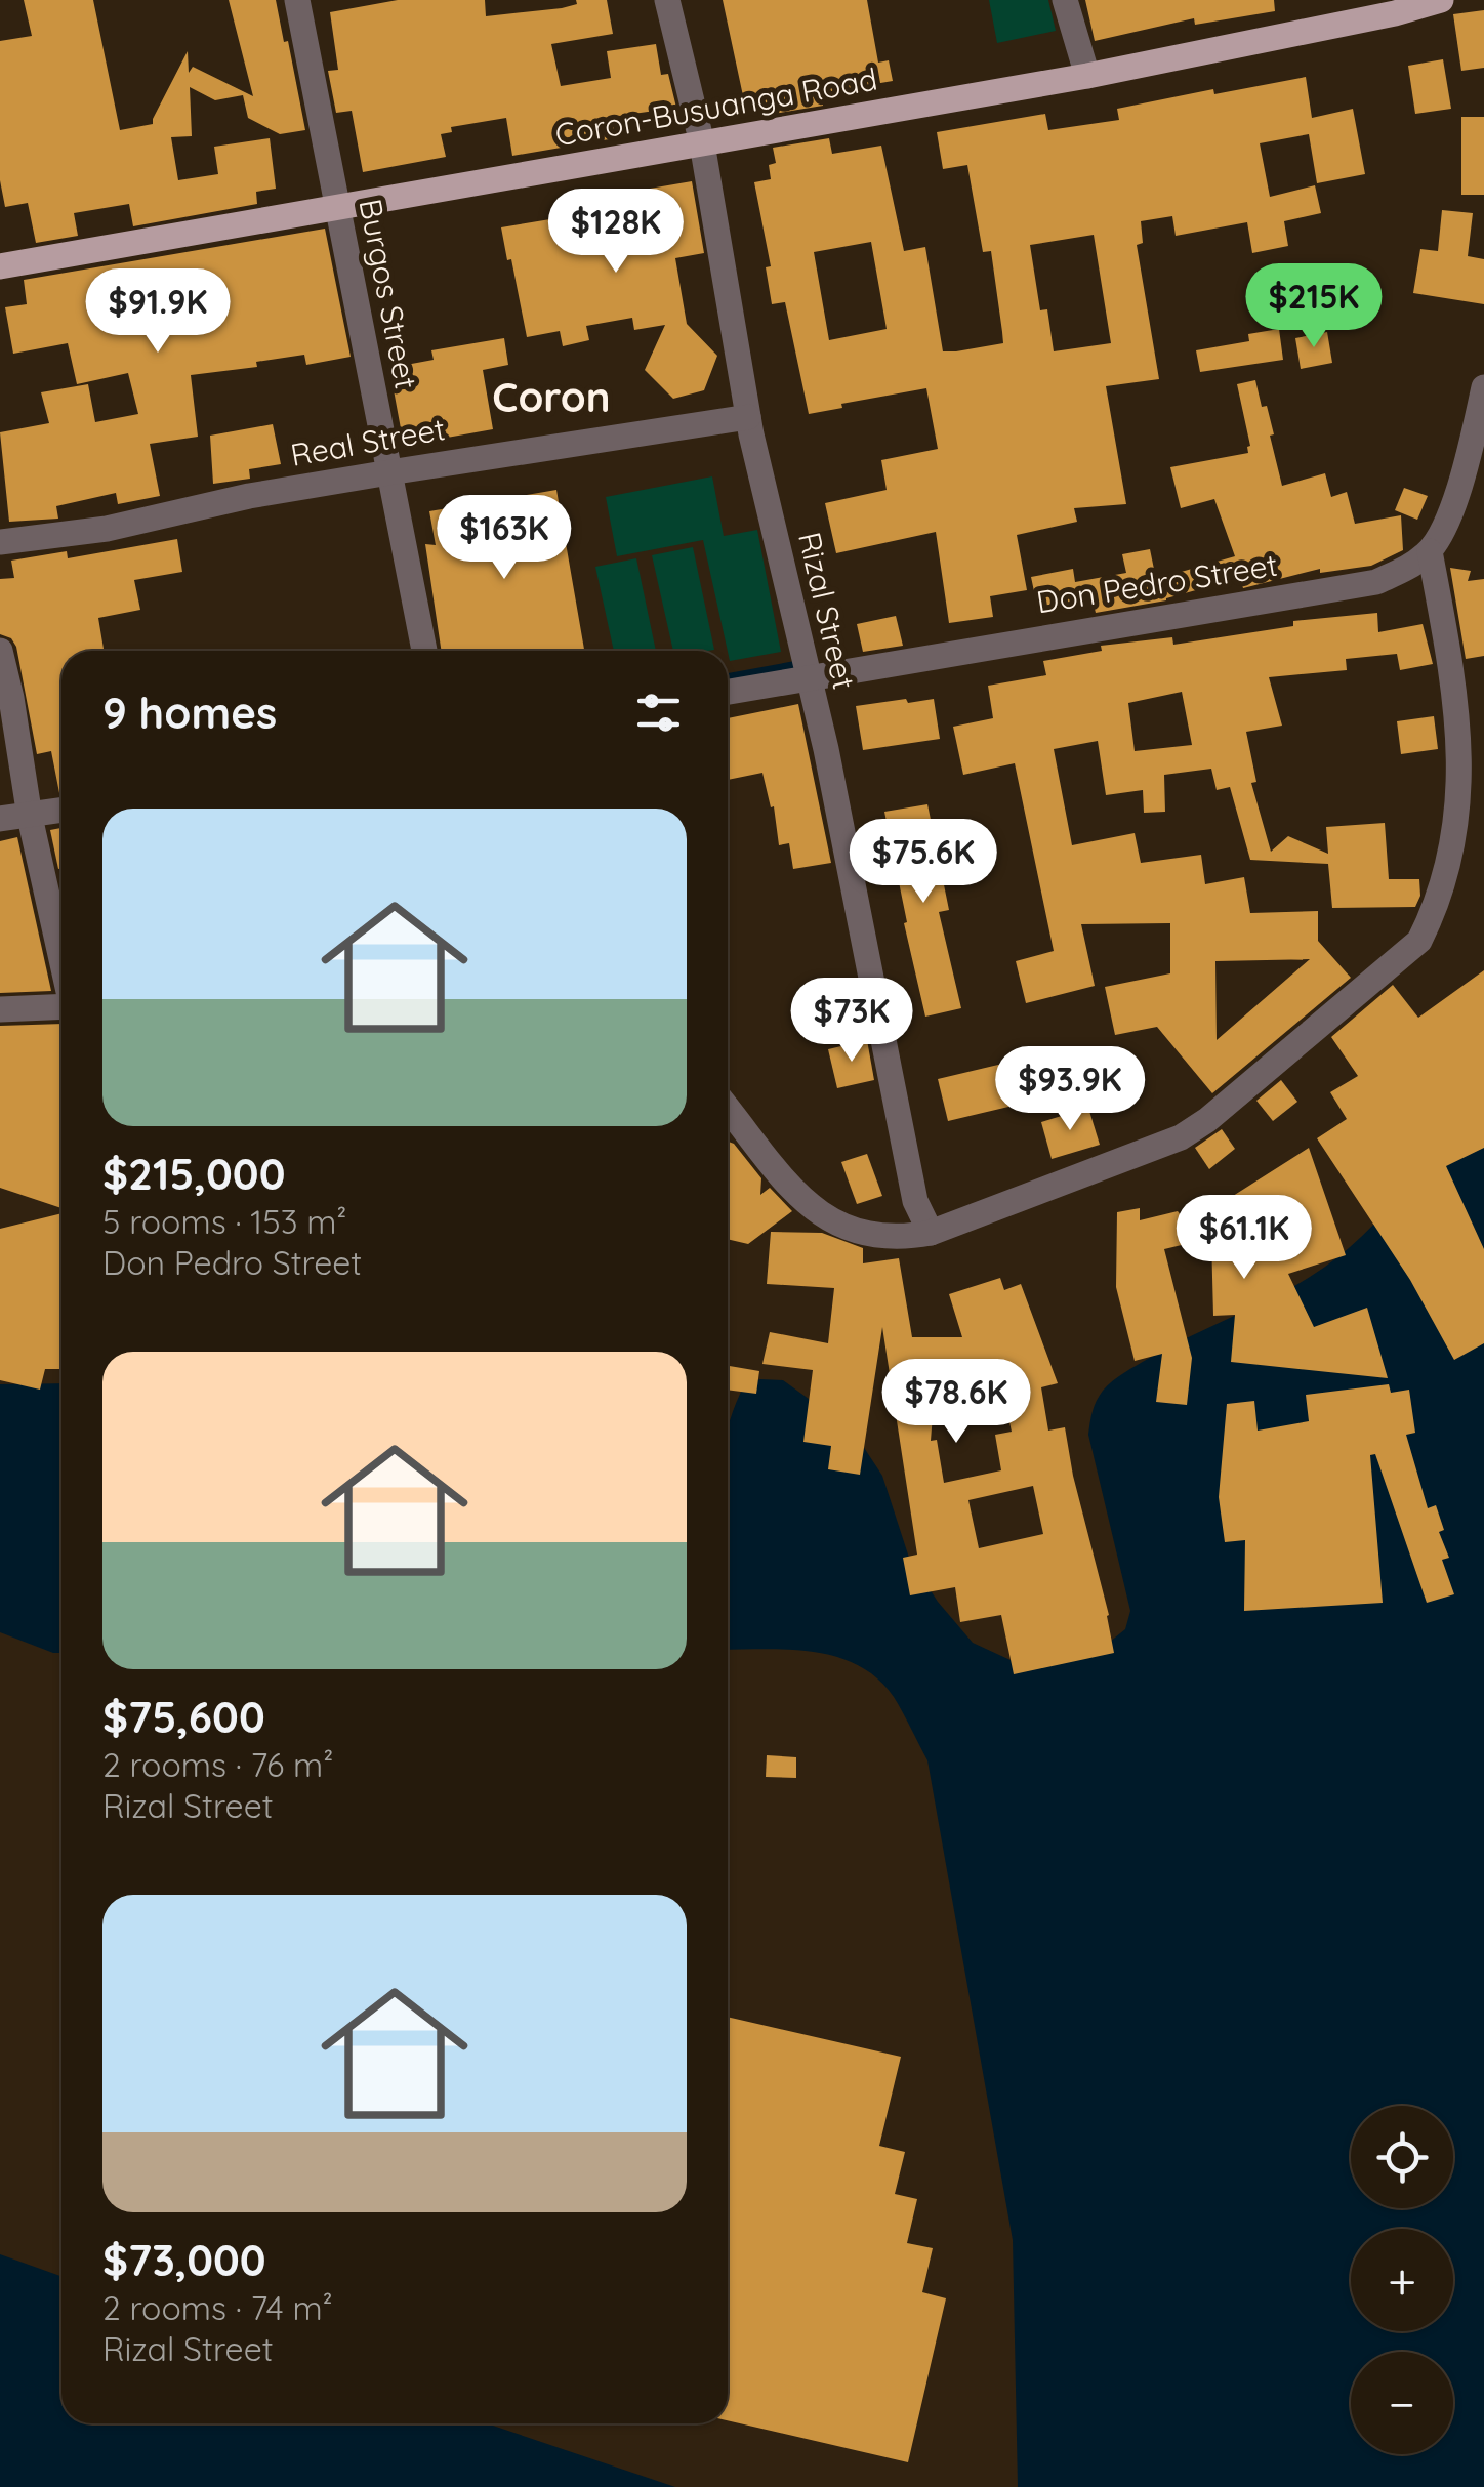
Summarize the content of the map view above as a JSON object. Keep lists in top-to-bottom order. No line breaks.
{"streets":{"main road":["Coron-Busuanga Road"],"street":["Burgos Street","Real Street","Don Pedro Street","Rizal Street"]},"crossings":[["Coron-Busuanga Road","Burgos Street"],["Coron-Busuanga Road","Rizal Street"],["Burgos Street","Real Street"],["Real Street","Rizal Street"],["Don Pedro Street","Rizal Street"]],"districts":["Coron"],"page":{"price":["$128K","$215K","$91.9K","$163K","$75.6K","$73K","$93.9K","$61.1K","$78.6K"],"heading":"9 homes","list":[{"name":"$215,000","note":"5 rooms · 153 m² · Don Pedro Street"},{"name":"$75,600","note":"2 rooms · 76 m² · Rizal Street"},{"name":"$73,000","note":"2 rooms · 74 m² · Rizal Street"}],"map_buttons":["+","−"]}}
